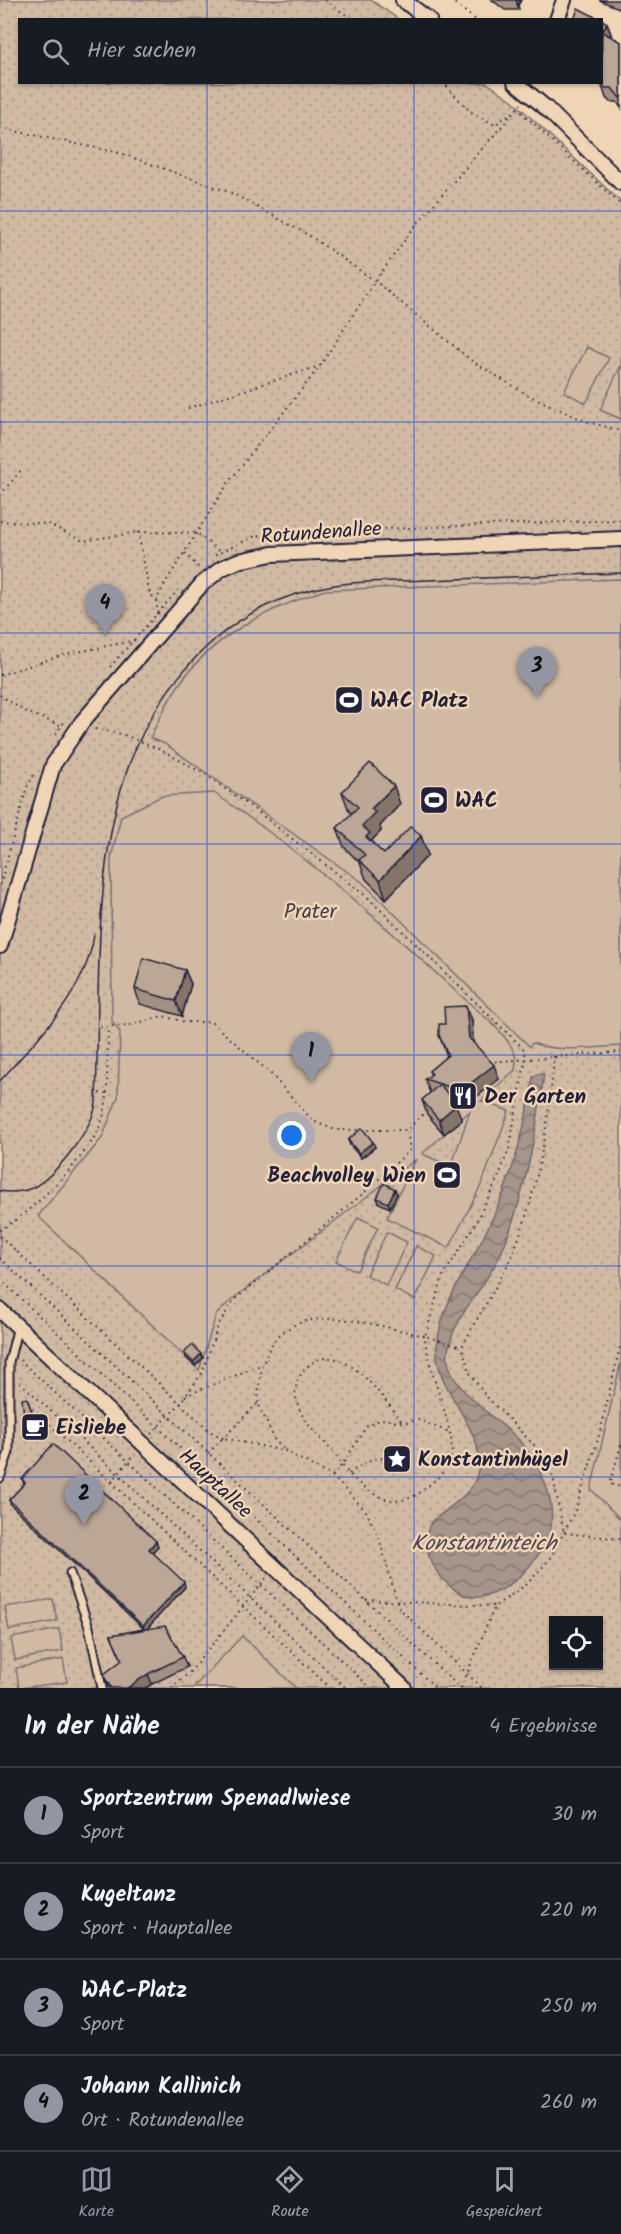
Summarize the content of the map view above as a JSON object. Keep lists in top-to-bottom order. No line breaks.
{"streets":{"street":["Rotundenallee","Hauptallee"]},"water":["Konstantinteich"],"parks":["Prater"],"places":{"sports":["WAC Platz","WAC","Beachvolley Wien"],"restaurant":["Der Garten"],"cafe":["Eisliebe"],"place":["Konstantinhügel"]},"page":{"search":"Hier suchen","pins":["4","3","1","2"],"heading":["In der Nähe","4 Ergebnisse"],"list":[{"mark":"1","name":"Sportzentrum Spenadlwiese","note":"Sport","value":"30 m"},{"mark":"2","name":"Kugeltanz","note":"Sport · Hauptallee","value":"220 m"},{"mark":"3","name":"WAC-Platz","note":"Sport","value":"250 m"},{"mark":"4","name":"Johann Kallinich","note":"Ort · Rotundenallee","value":"260 m"}],"nav":["Karte","Route","Gespeichert"]}}
